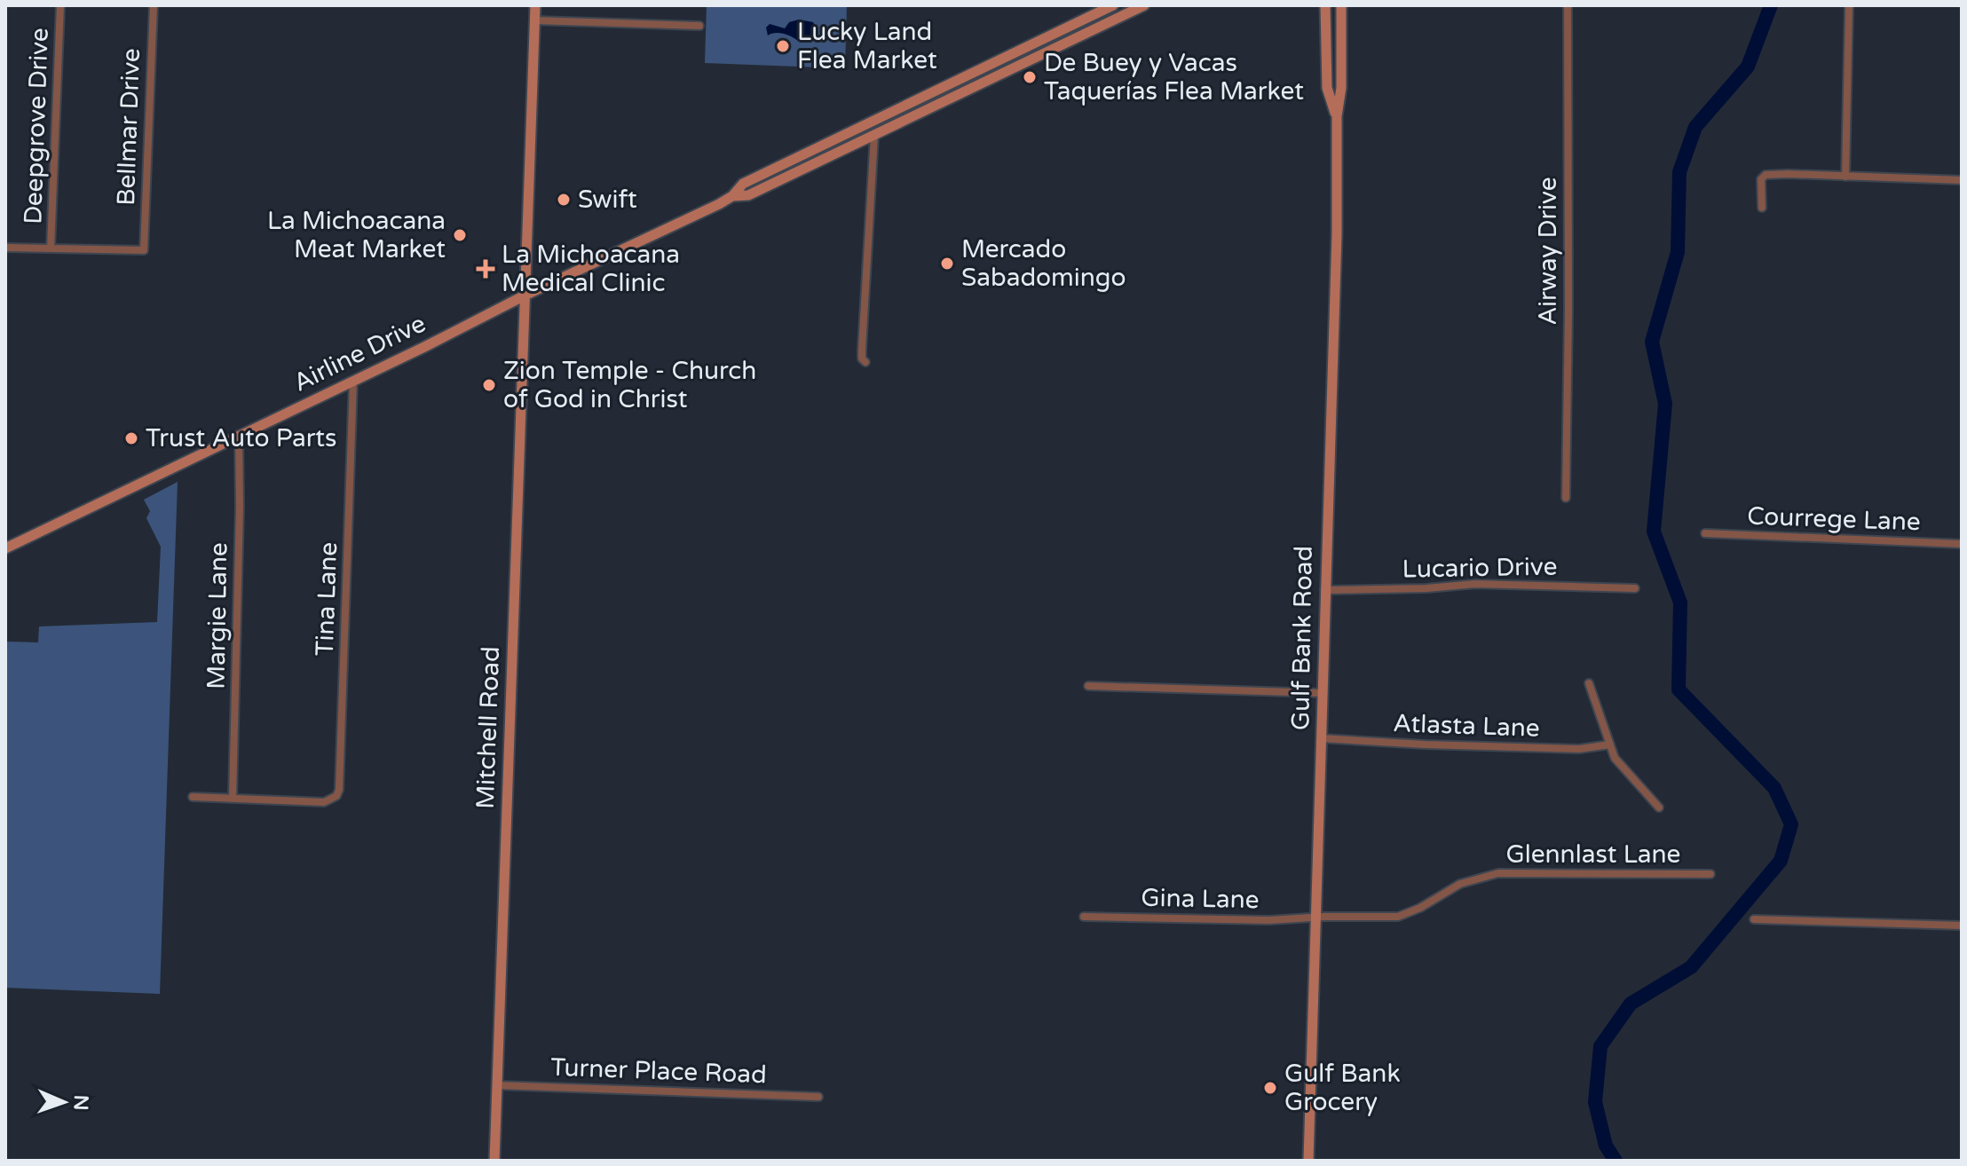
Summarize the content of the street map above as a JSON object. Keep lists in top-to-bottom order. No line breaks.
{"streets":{"main road":["Airline Drive","Gulf Bank Road","Mitchell Road"],"street":["Deepgrove Drive","Bellmar Drive","Airway Drive","Courrege Lane","Lucario Drive","Tina Lane","Margie Lane","Atlasta Lane","Glennlast Lane","Gina Lane","Turner Place Road"]},"crossings":[["Deepgrove Drive","Bellmar Drive"],["Airline Drive","Tina Lane"],["Airline Drive","Margie Lane"],["Airline Drive","Mitchell Road"],["Lucario Drive","Gulf Bank Road"],["Tina Lane","Margie Lane"],["Gulf Bank Road","Atlasta Lane"],["Gulf Bank Road","Glennlast Lane"],["Gulf Bank Road","Gina Lane"],["Mitchell Road","Turner Place Road"],["Glennlast Lane","Gina Lane"]],"places":{"other":["Lucky Land Flea Market","De Buey y Vacas Taquerías Flea Market","Swift","La Michoacana Meat Market","Mercado Sabadomingo","Zion Temple - Church of God in Christ","Trust Auto Parts","Gulf Bank Grocery"],"health":["La Michoacana Medical Clinic"]},"north":"right"}
